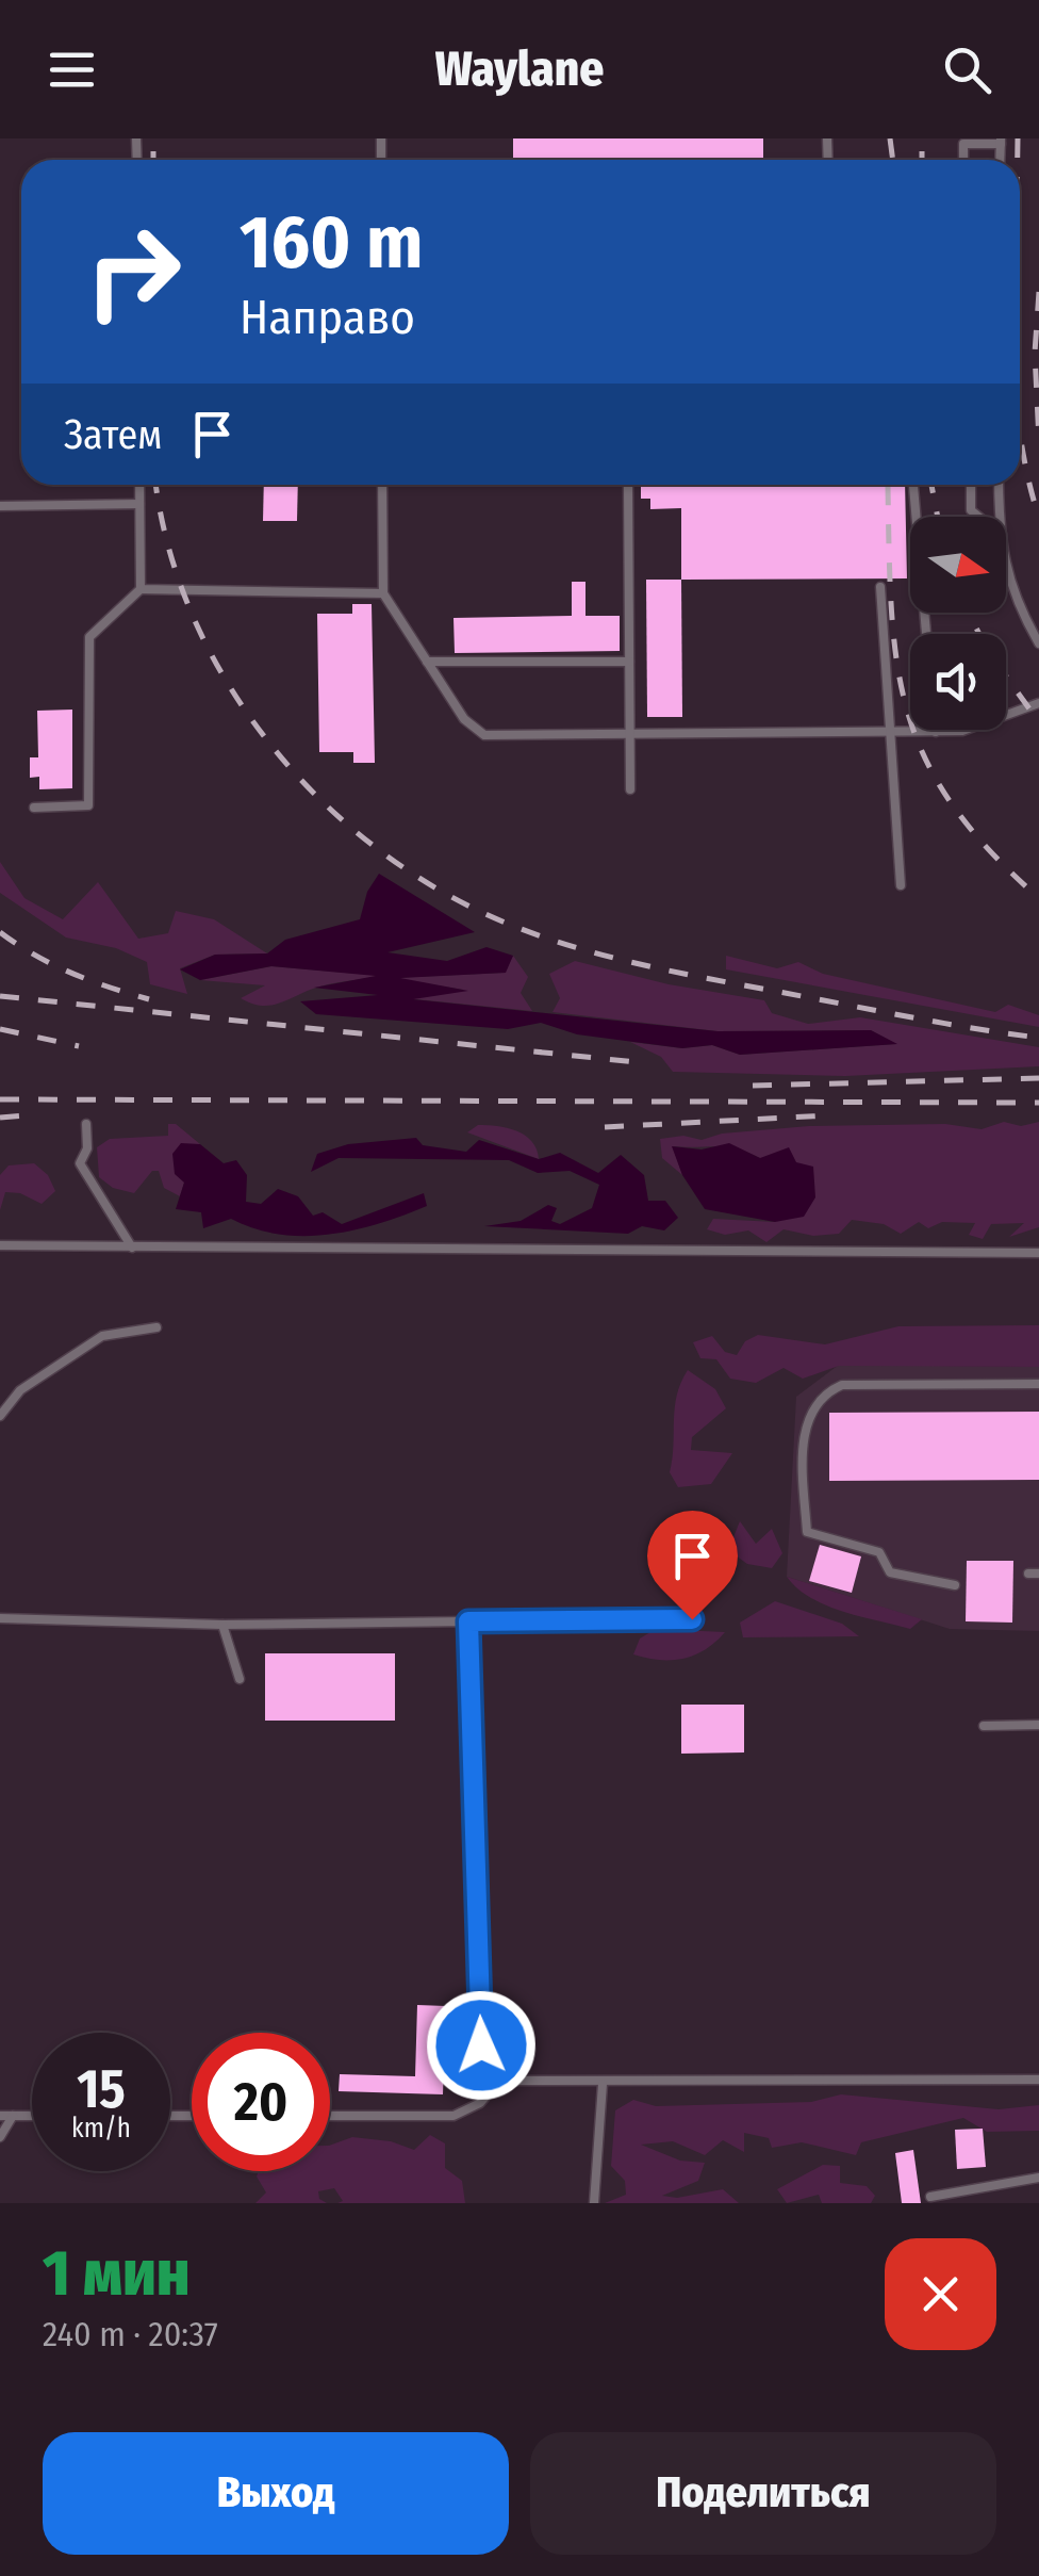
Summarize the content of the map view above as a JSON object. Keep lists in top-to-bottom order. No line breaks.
{"north":"right","page":{"header":"Waylane","turn":["160 m","Направо"],"then":"Затем","speed":"15 km/h","limit":"20","heading":["1 мин","240 m · 20:37"],"buttons":["Выход","Поделиться"]}}
